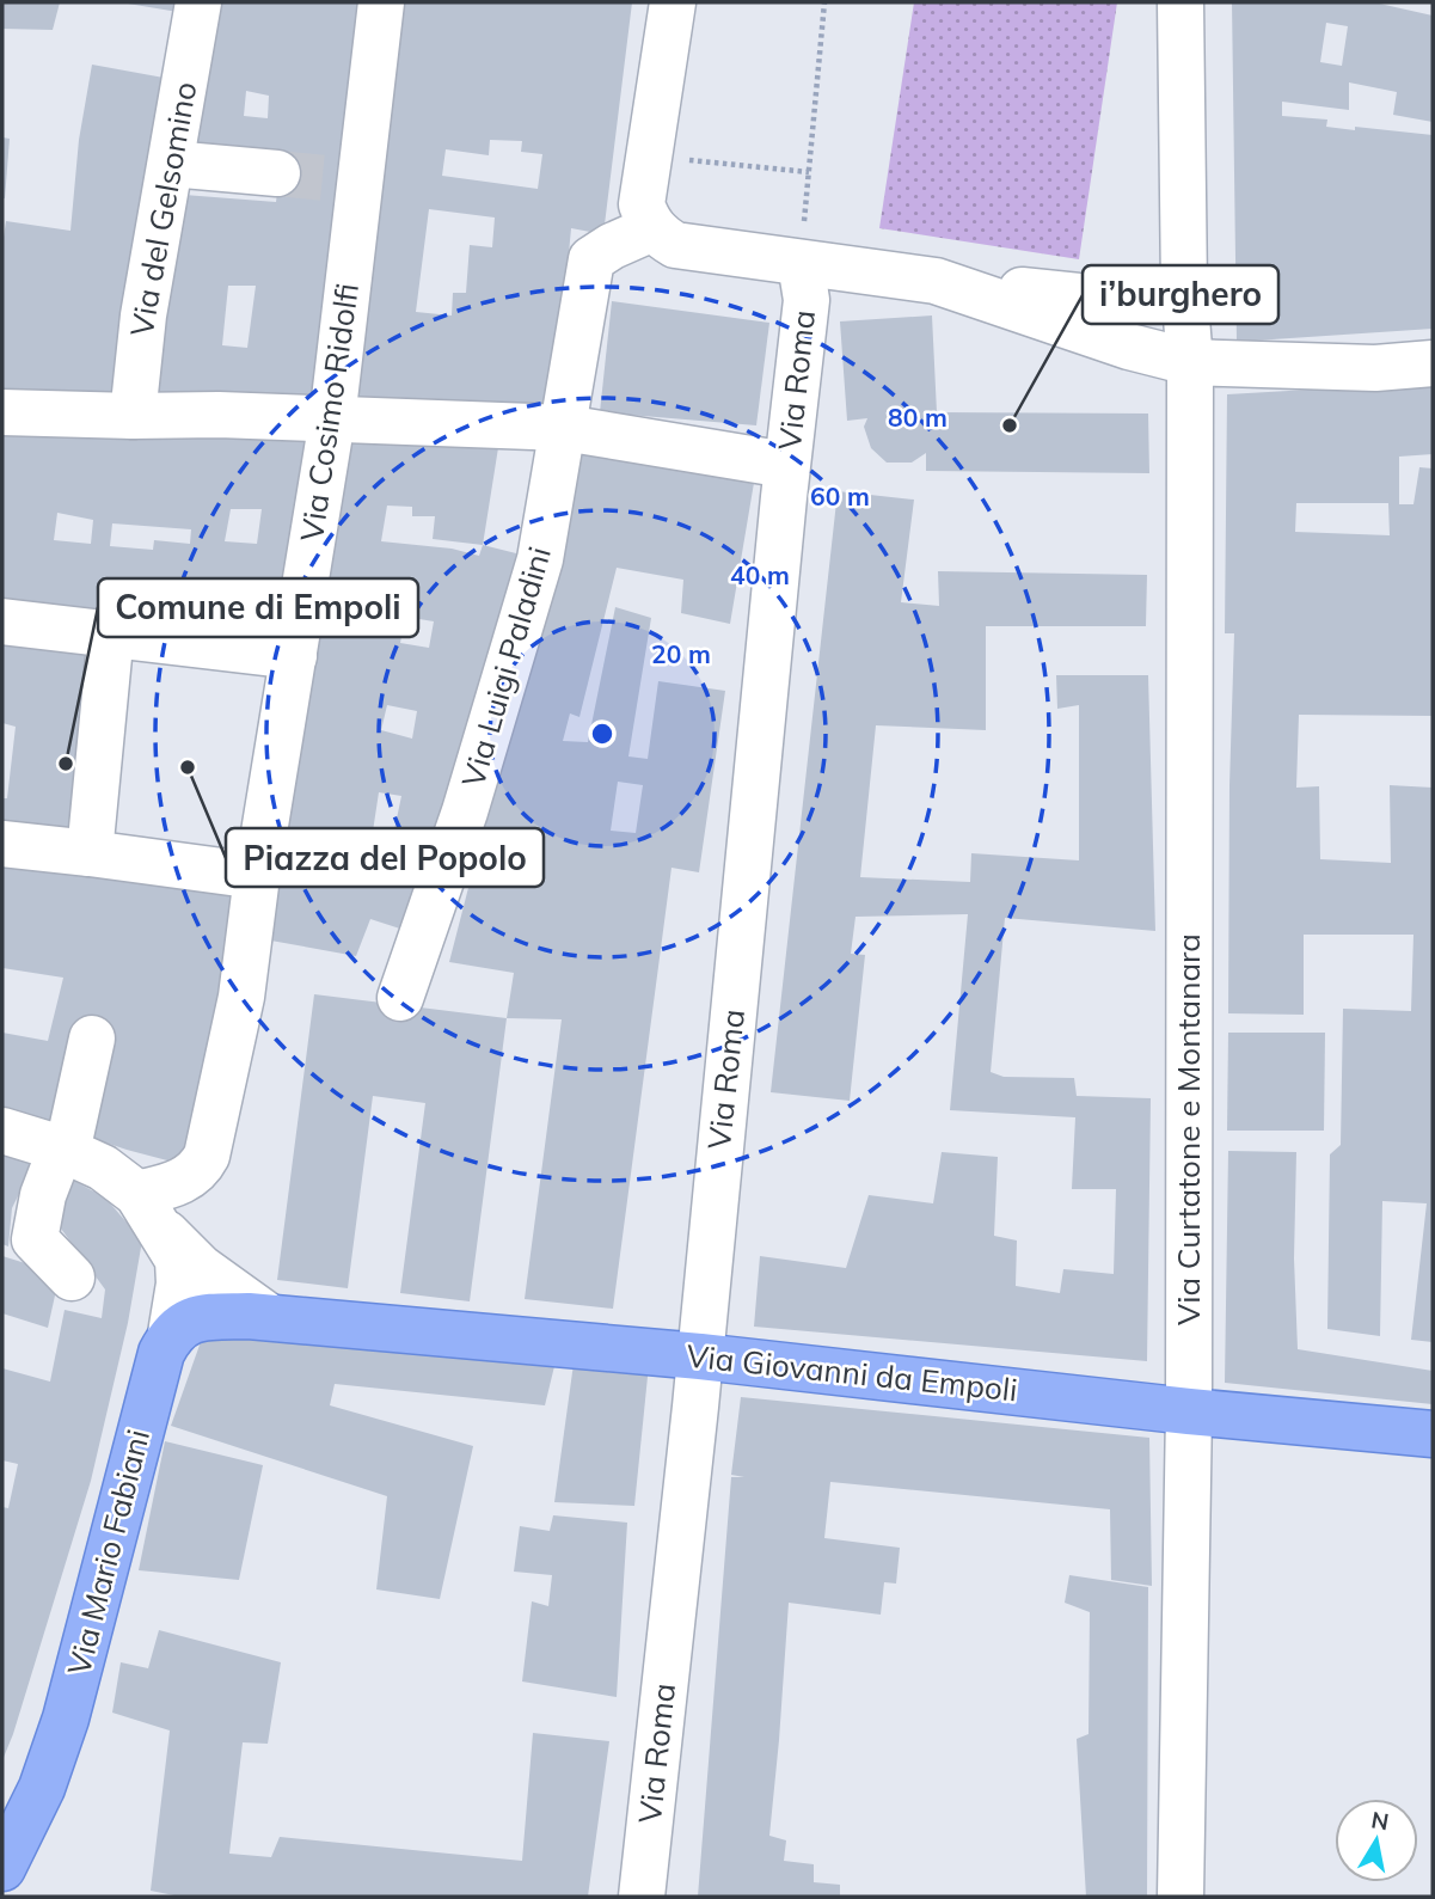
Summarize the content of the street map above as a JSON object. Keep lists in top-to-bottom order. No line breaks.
{"streets":{"main road":["Via Giovanni da Empoli","Via Mario Fabiani"],"street":["Via del Gelsomino","Via Roma","Via Cosimo Ridolfi","Via Luigi Paladini","Via Curtatone e Montanara"]},"crossings":[["Via Roma","Via Giovanni da Empoli"],["Via Curtatone e Montanara","Via Giovanni da Empoli"],["Via Giovanni da Empoli","Via Mario Fabiani"]],"places":["i’burghero","Comune di Empoli","Piazza del Popolo"],"north":"top","rings":["80 m","60 m","40 m","20 m"]}
